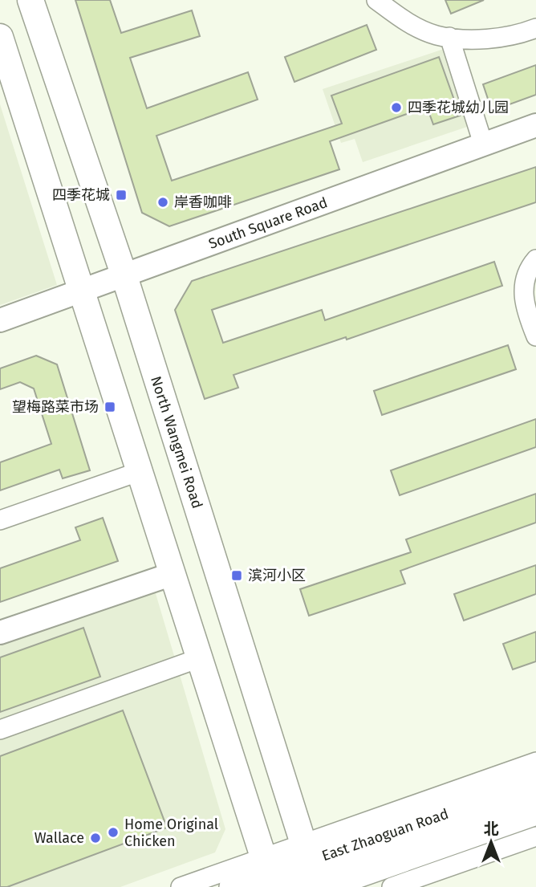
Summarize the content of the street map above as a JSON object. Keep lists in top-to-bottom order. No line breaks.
{"streets":{"main road":["North Wangmei Road","East Zhaoguan Road"],"street":["South Square Road"]},"crossings":[["South Square Road","North Wangmei Road"],["North Wangmei Road","East Zhaoguan Road"]],"places":{"other":["四季花城幼儿园","岸香咖啡","Home Original Chicken","Wallace"],"transit":["四季花城","望梅路菜市场","滨河小区"]},"north":"top"}
